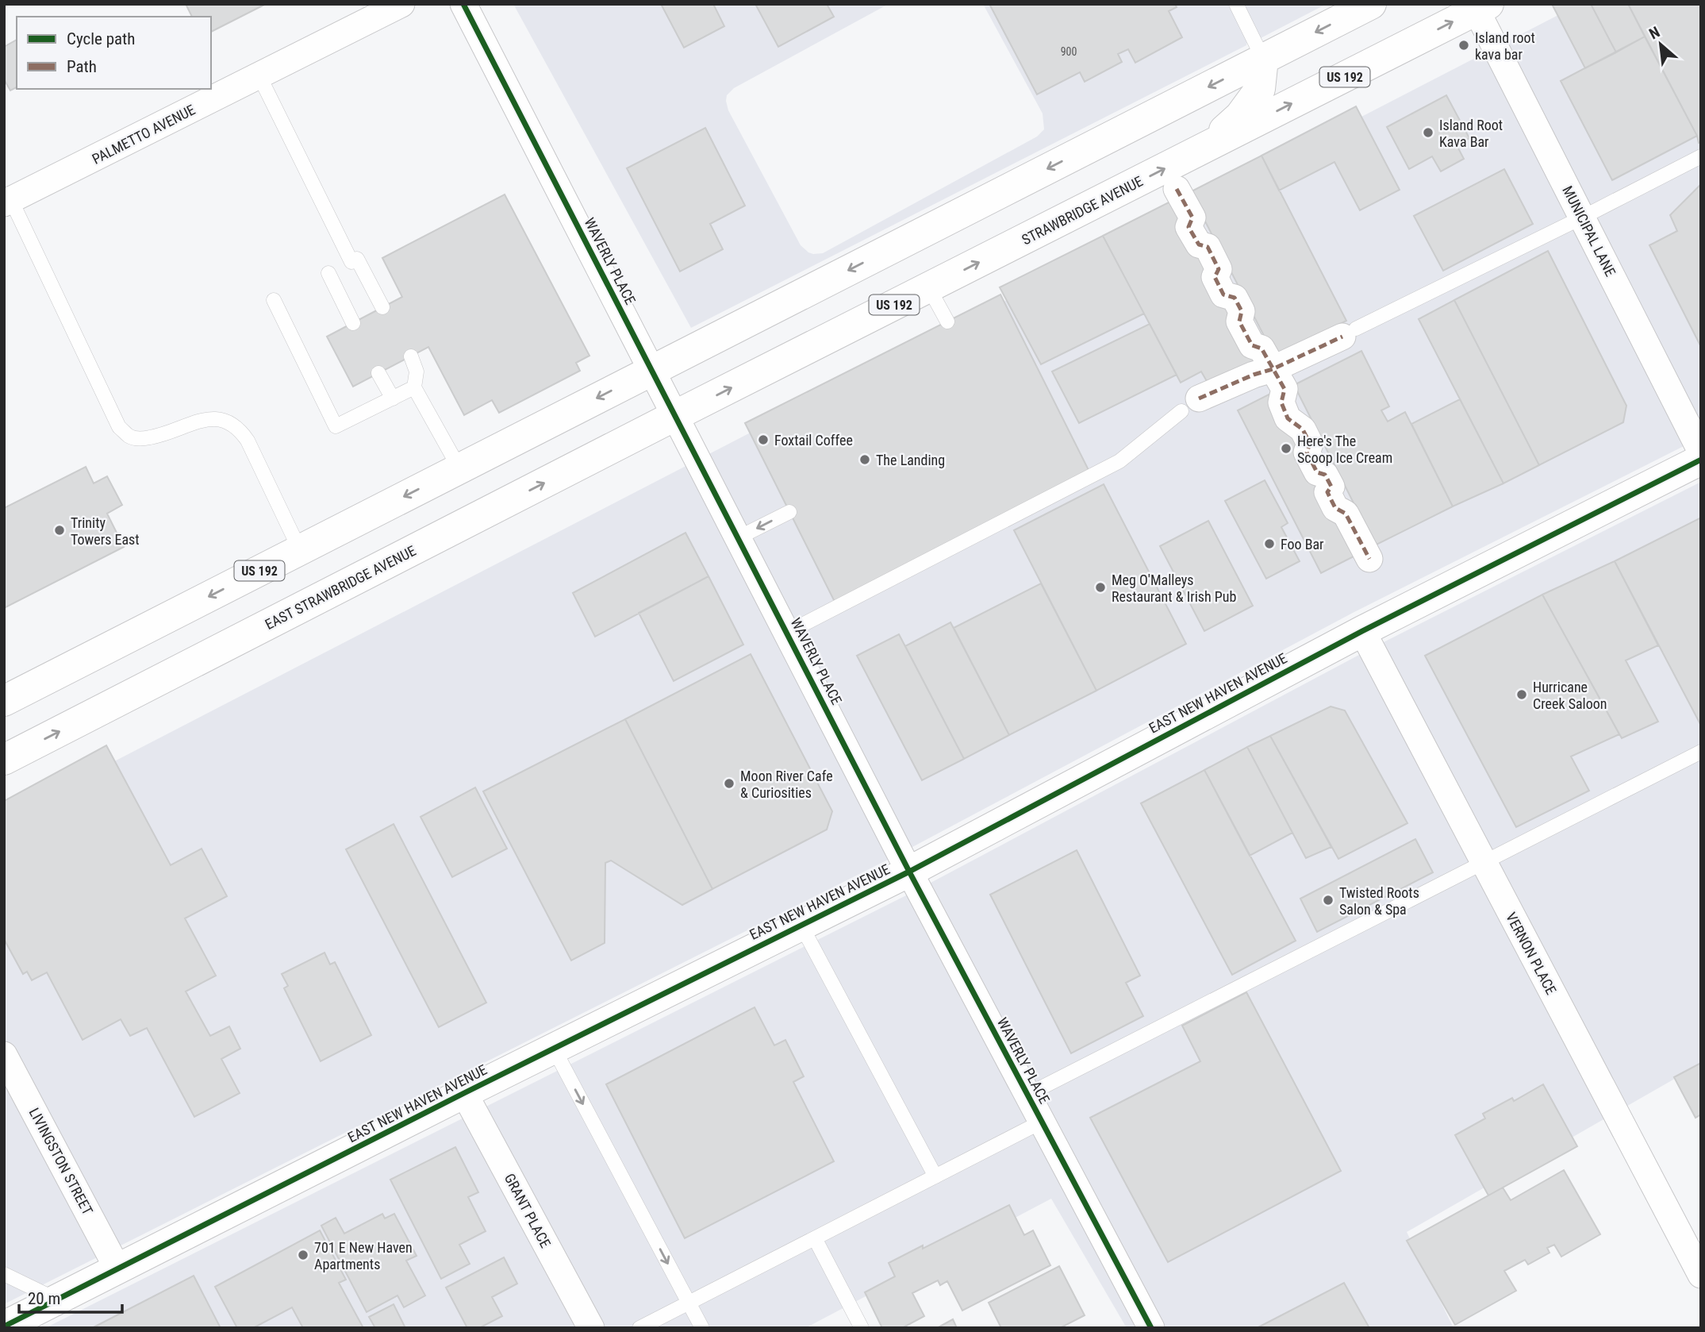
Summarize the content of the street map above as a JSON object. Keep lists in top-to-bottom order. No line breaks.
{"streets":{"main road":["US 192","STRAWBRIDGE AVENUE","EAST STRAWBRIDGE AVENUE","EAST NEW HAVEN AVENUE"],"street":["PALMETTO AVENUE","MUNICIPAL LANE","WAVERLY PLACE","VERNON PLACE","LIVINGSTON STREET","GRANT PLACE"]},"crossings":[["US 192","WAVERLY PLACE"],["STRAWBRIDGE AVENUE","MUNICIPAL LANE"],["STRAWBRIDGE AVENUE","WAVERLY PLACE"],["STRAWBRIDGE AVENUE","EAST STRAWBRIDGE AVENUE"],["WAVERLY PLACE","EAST STRAWBRIDGE AVENUE"],["WAVERLY PLACE","EAST NEW HAVEN AVENUE"],["EAST NEW HAVEN AVENUE","VERNON PLACE"],["EAST NEW HAVEN AVENUE","LIVINGSTON STREET"],["EAST NEW HAVEN AVENUE","GRANT PLACE"]],"places":["Island root kava bar","Island Root Kava Bar","Foxtail Coffee","Here's The Scoop Ice Cream","The Landing","Trinity Towers East","Foo Bar","Meg O'Malleys Restaurant & Irish Pub","Hurricane Creek Saloon","Moon River Cafe & Curiosities","Twisted Roots Salon & Spa","701 E New Haven Apartments"],"house_numbers":["900"],"legend":["Cycle path","Path"],"scale_bar":"20 m","north":"top left"}
